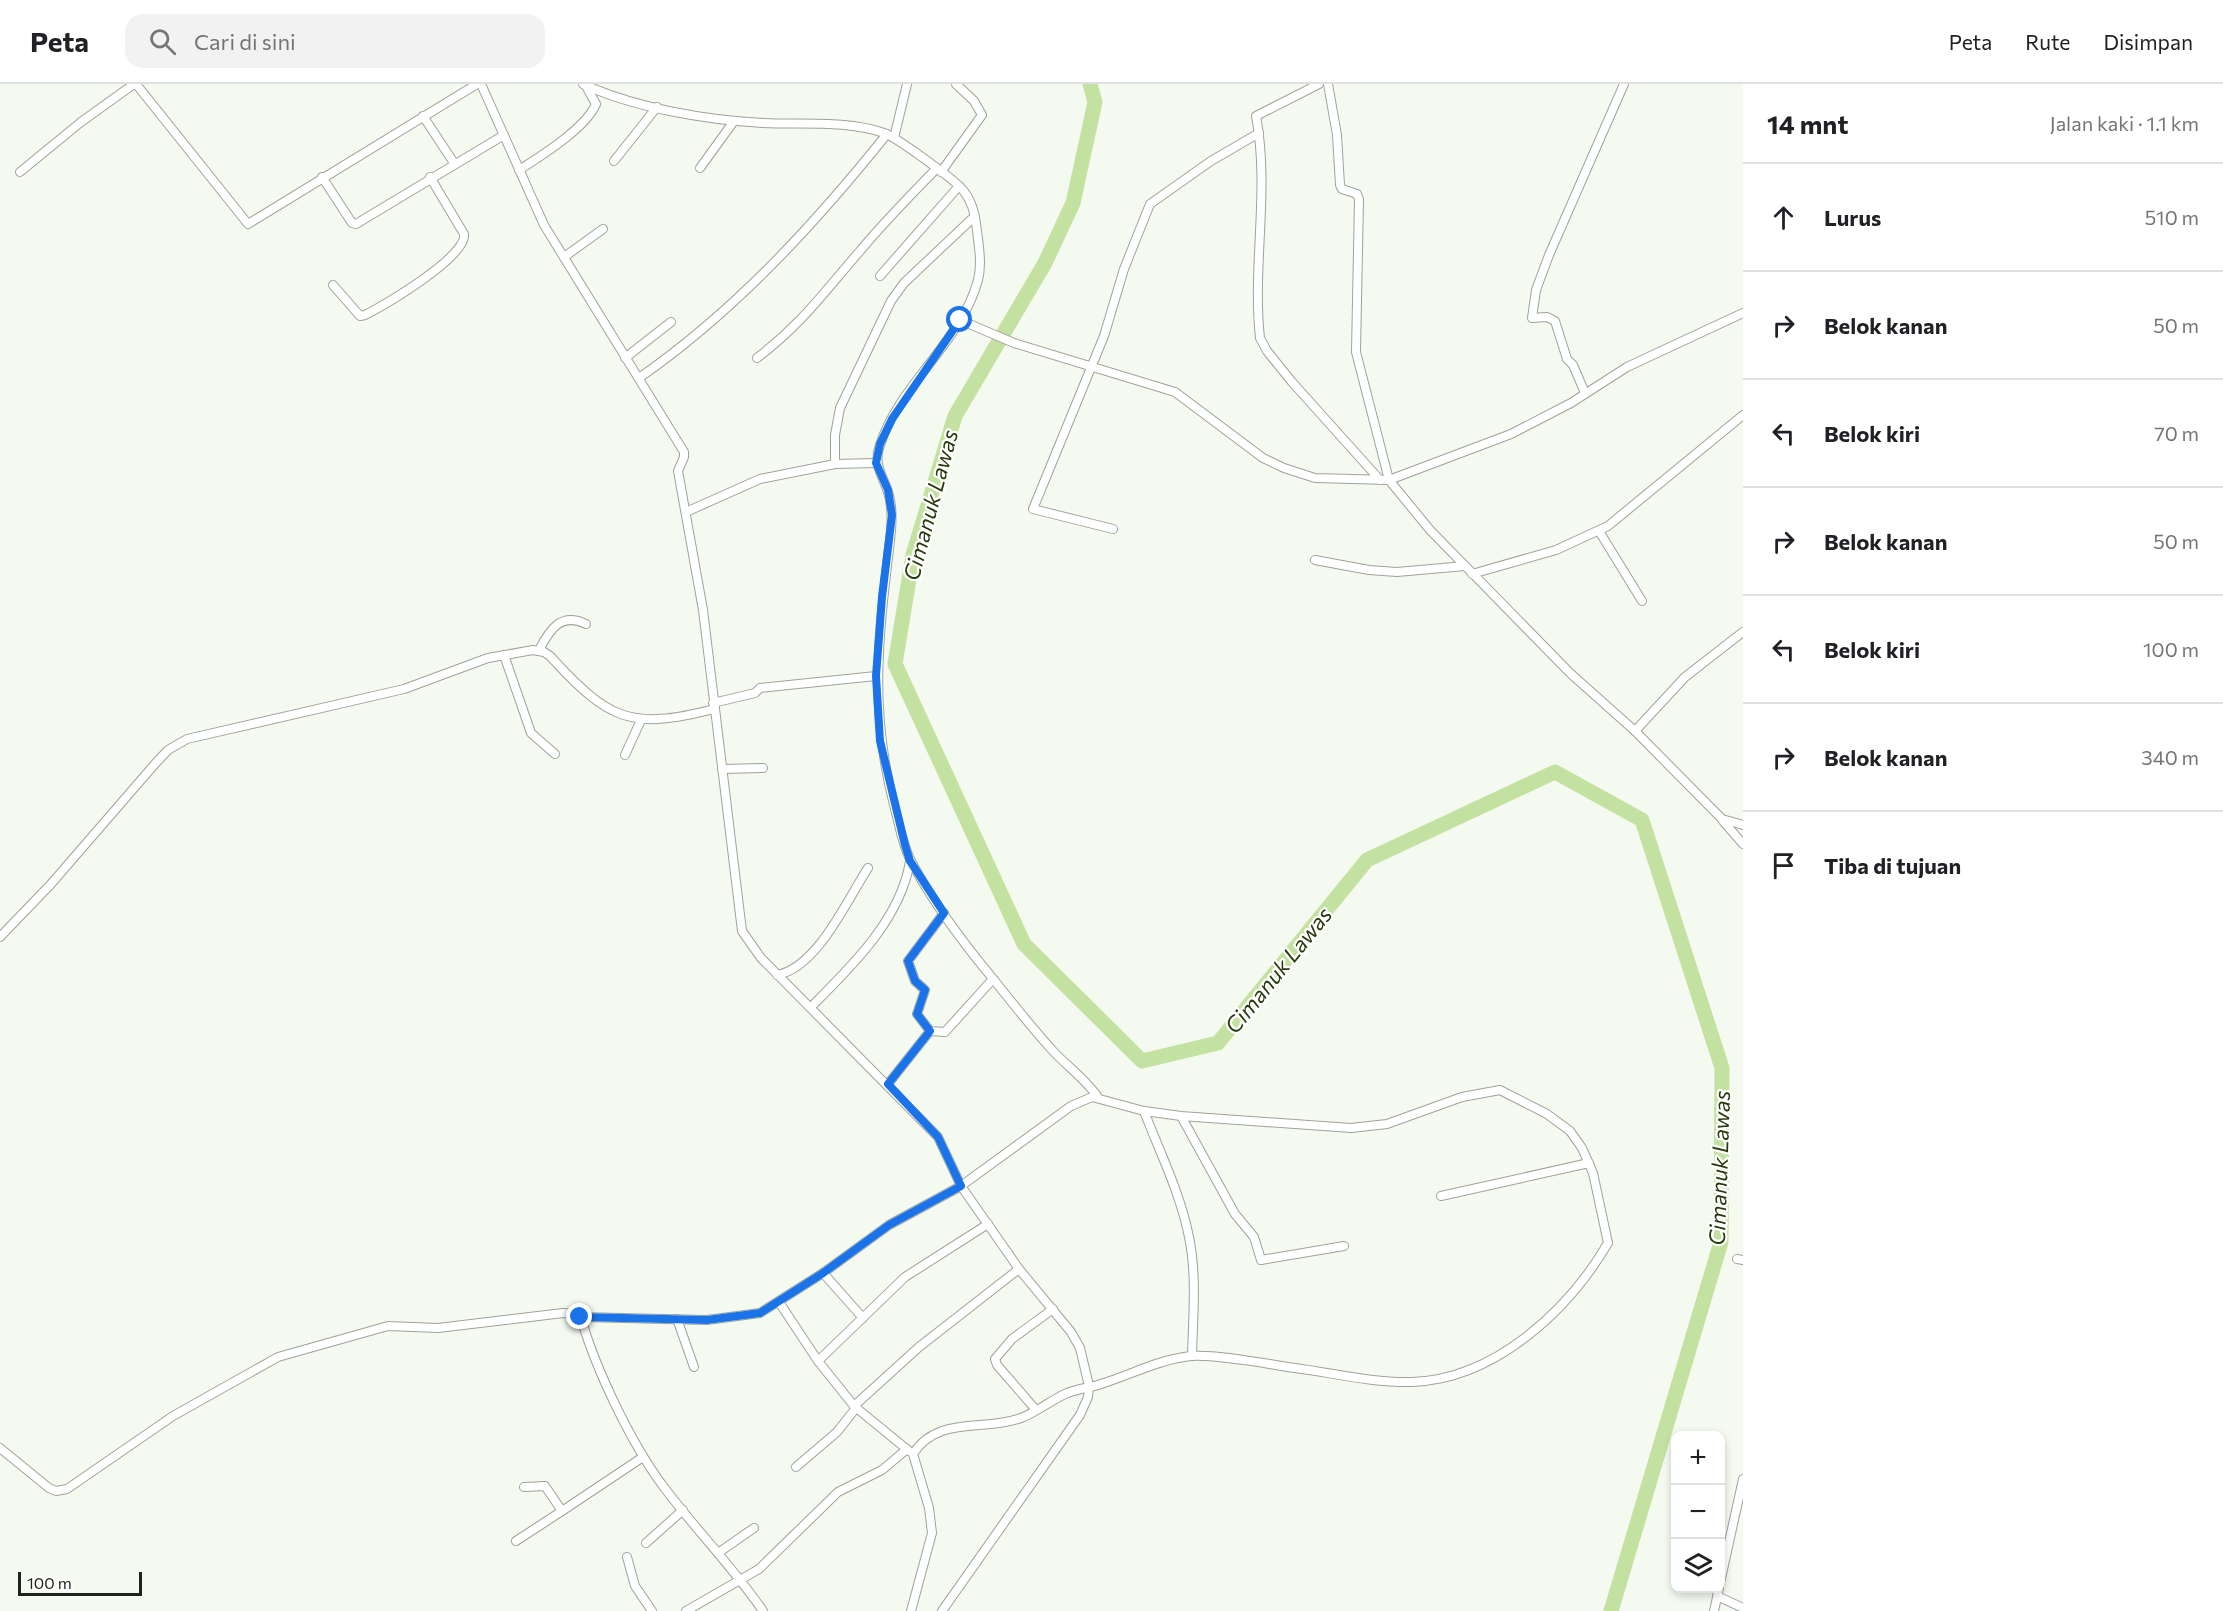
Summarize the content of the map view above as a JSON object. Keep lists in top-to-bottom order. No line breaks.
{"water":["Cimanuk Lawas"],"scale_bar":"100 m","page":{"header":"Peta","search":"Cari di sini","nav":["Peta","Rute","Disimpan"],"heading":["14 mnt","Jalan kaki · 1.1 km"],"list":[["Lurus","510 m"],["Belok kanan","50 m"],["Belok kiri","70 m"],["Belok kanan","50 m"],["Belok kiri","100 m"],["Belok kanan","340 m"],"Tiba di tujuan"],"map_buttons":["+","−"],"scale":"100 m"}}
